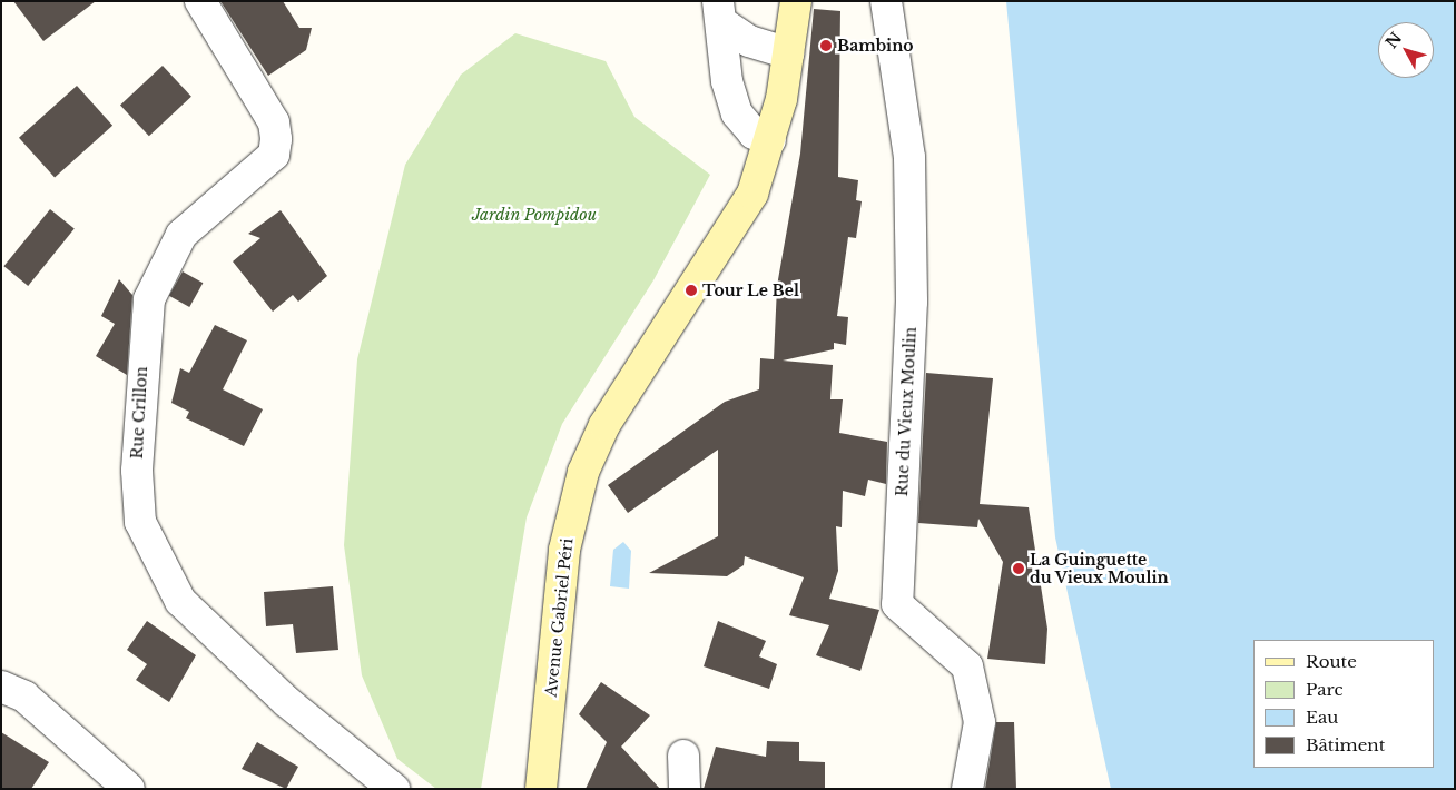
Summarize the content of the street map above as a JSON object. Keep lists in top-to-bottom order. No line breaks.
{"streets":{"main road":["Avenue Gabriel Péri"],"street":["Rue du Vieux Moulin","Rue Crillon"]},"parks":["Jardin Pompidou"],"places":["Bambino","Tour Le Bel","La Guinguette du Vieux Moulin"],"legend":["Route","Parc","Eau","Bâtiment"],"north":"top left"}
